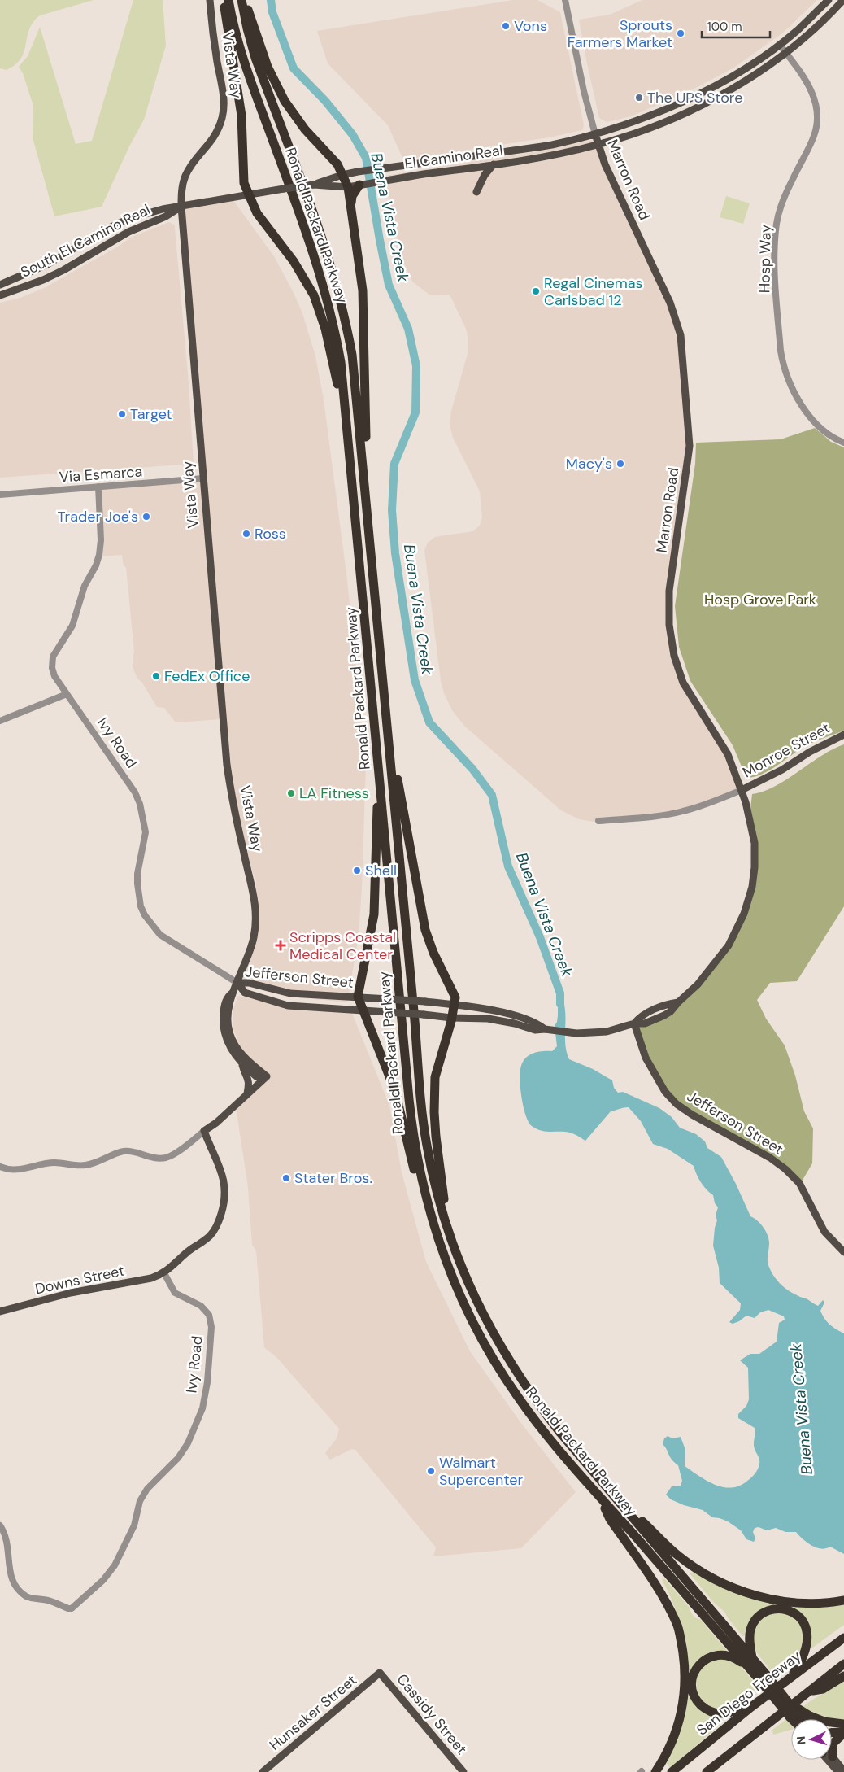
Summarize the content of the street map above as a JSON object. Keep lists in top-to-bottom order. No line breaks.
{"streets":{"highway":["Ronald Packard Parkway","San Diego Freeway"],"main road":["Vista Way","El Camino Real","Marron Road","South El Camino Real","Monroe Street","Jefferson Street","Downs Street","Hunsaker Street","Cassidy Street"],"street":["Hosp Way","Via Esmarca","Ivy Road"]},"crossings":[["Vista Way","South El Camino Real"],["Vista Way","Via Esmarca"],["Vista Way","Ivy Road"],["Vista Way","Jefferson Street"],["El Camino Real","Marron Road"],["El Camino Real","South El Camino Real"],["El Camino Real","Hosp Way"],["Marron Road","Monroe Street"],["Marron Road","Jefferson Street"],["Via Esmarca","Ivy Road"],["Ivy Road","Jefferson Street"],["Ivy Road","Downs Street"],["Hunsaker Street","Cassidy Street"]],"water":["Buena Vista Creek"],"parks":["Hosp Grove Park"],"places":{"other":["Vons","Sprouts Farmers Market","The UPS Store","Regal Cinemas Carlsbad 12","Target","Macy's","Trader Joe's","Ross","FedEx Office","LA Fitness","Shell","Stater Bros.","Walmart Supercenter"],"health":["Scripps Coastal Medical Center"]},"scale_bar":"100 m","north":"left"}
